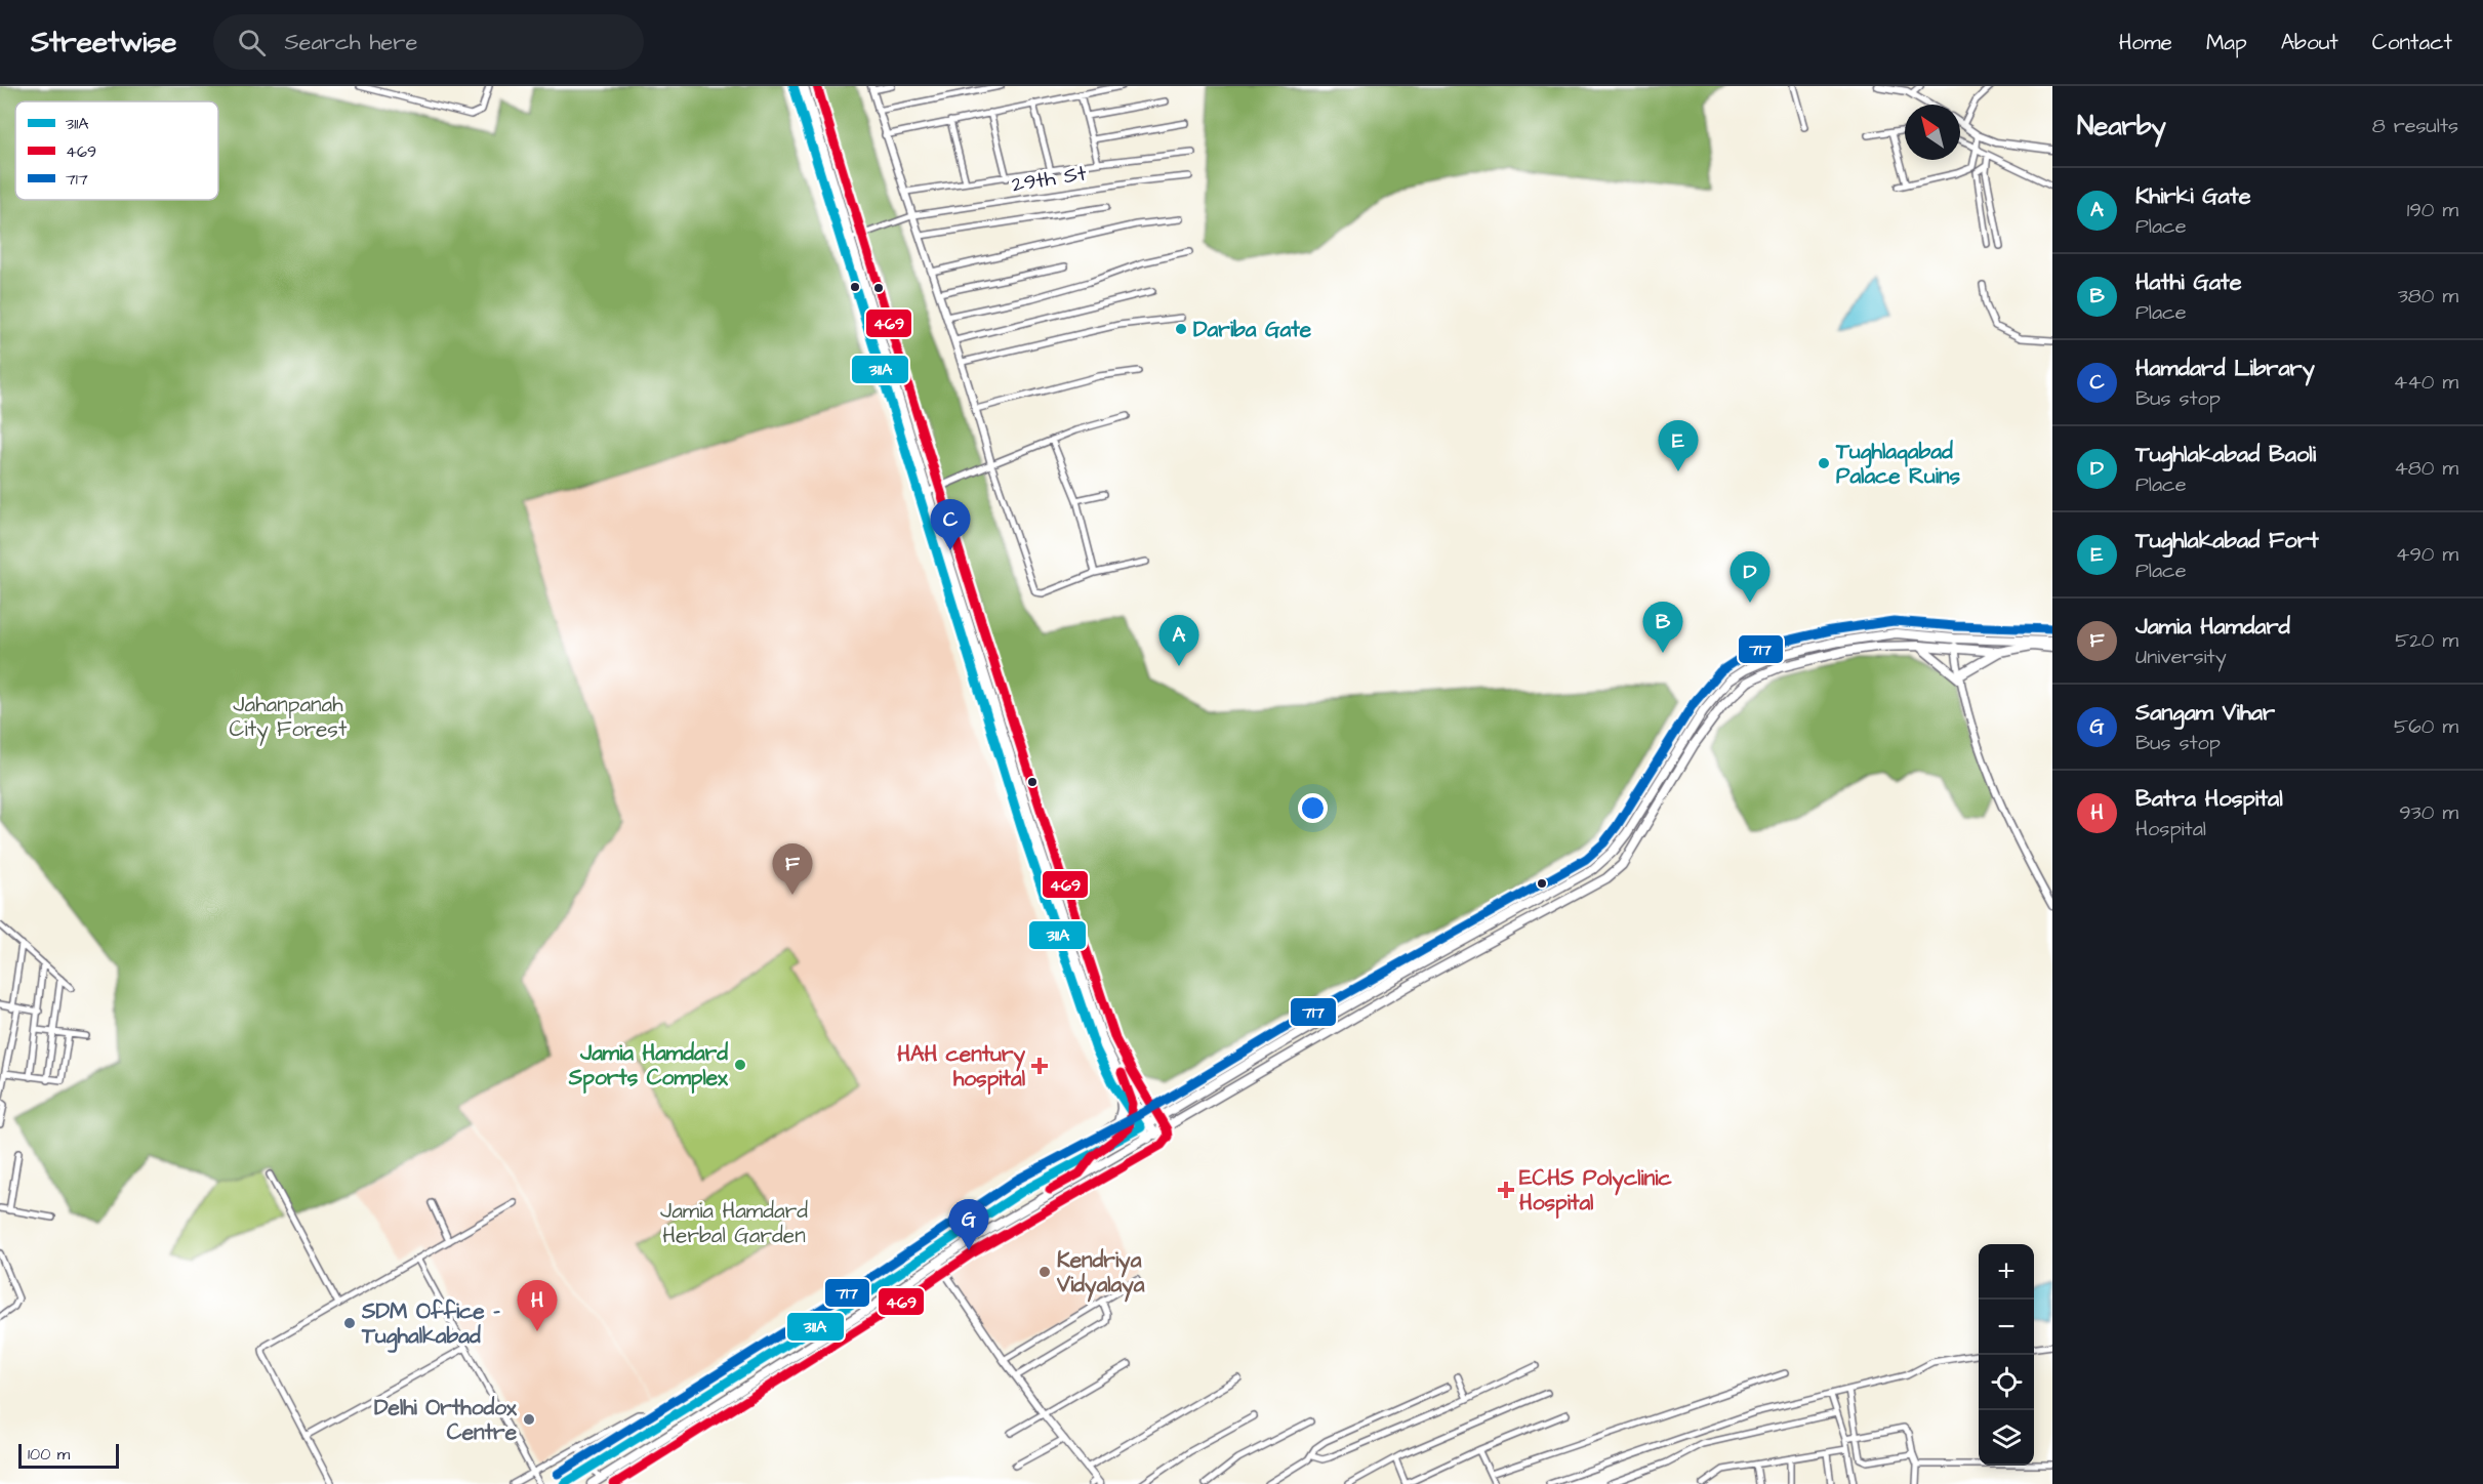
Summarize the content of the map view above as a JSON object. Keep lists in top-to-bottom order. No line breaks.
{"streets":{"street":["29th St"]},"parks":["Jahanpanah City Forest","Jamia Hamdard Herbal Garden"],"places":{"other":["Dariba Gate","Tughlaqabad Palace Ruins","Jamia Hamdard Sports Complex","Kendriya Vidyalaya","SDM Office - Tughalkabad","Delhi Orthodox Centre"],"health":["HAH century hospital","ECHS Polyclinic Hospital"]},"lines":["transit line 311A","transit line 469","transit line 717"],"legend":["311A","469","717"],"scale_bar":"100 m","north":"top left","page":{"header":"Streetwise","search":"Search here","nav":["Home","Map","About","Contact"],"heading":["Nearby","8 results"],"list":[{"mark":"A","name":"Khirki Gate","note":"Place","value":"190 m"},{"mark":"B","name":"Hathi Gate","note":"Place","value":"380 m"},{"mark":"C","name":"Hamdard Library","note":"Bus stop","value":"440 m"},{"mark":"D","name":"Tughlakabad Baoli","note":"Place","value":"480 m"},{"mark":"E","name":"Tughlakabad Fort","note":"Place","value":"490 m"},{"mark":"F","name":"Jamia Hamdard","note":"University","value":"520 m"},{"mark":"G","name":"Sangam Vihar","note":"Bus stop","value":"560 m"},{"mark":"H","name":"Batra Hospital","note":"Hospital","value":"930 m"}],"pins":["E","C","D","B","A","F","G","H"],"map_buttons":["+","−"],"scale":"100 m"}}
